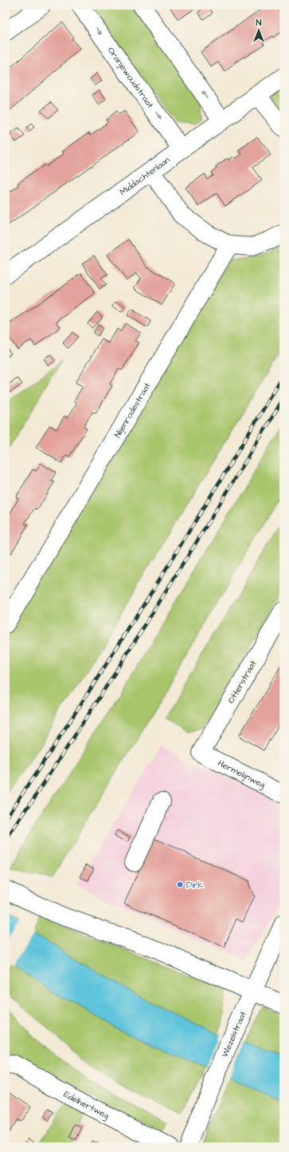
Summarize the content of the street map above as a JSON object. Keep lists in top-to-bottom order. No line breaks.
{"streets":{"street":["Oranjewoudstraat","Middachtenlaan","Nijenrodestraat","Otterstraat","Hermelijnweg","Wezelstraat","Edelhertweg"]},"crossings":[["Oranjewoudstraat","Middachtenlaan"],["Otterstraat","Hermelijnweg"]],"places":["Dirk"],"north":"top"}
